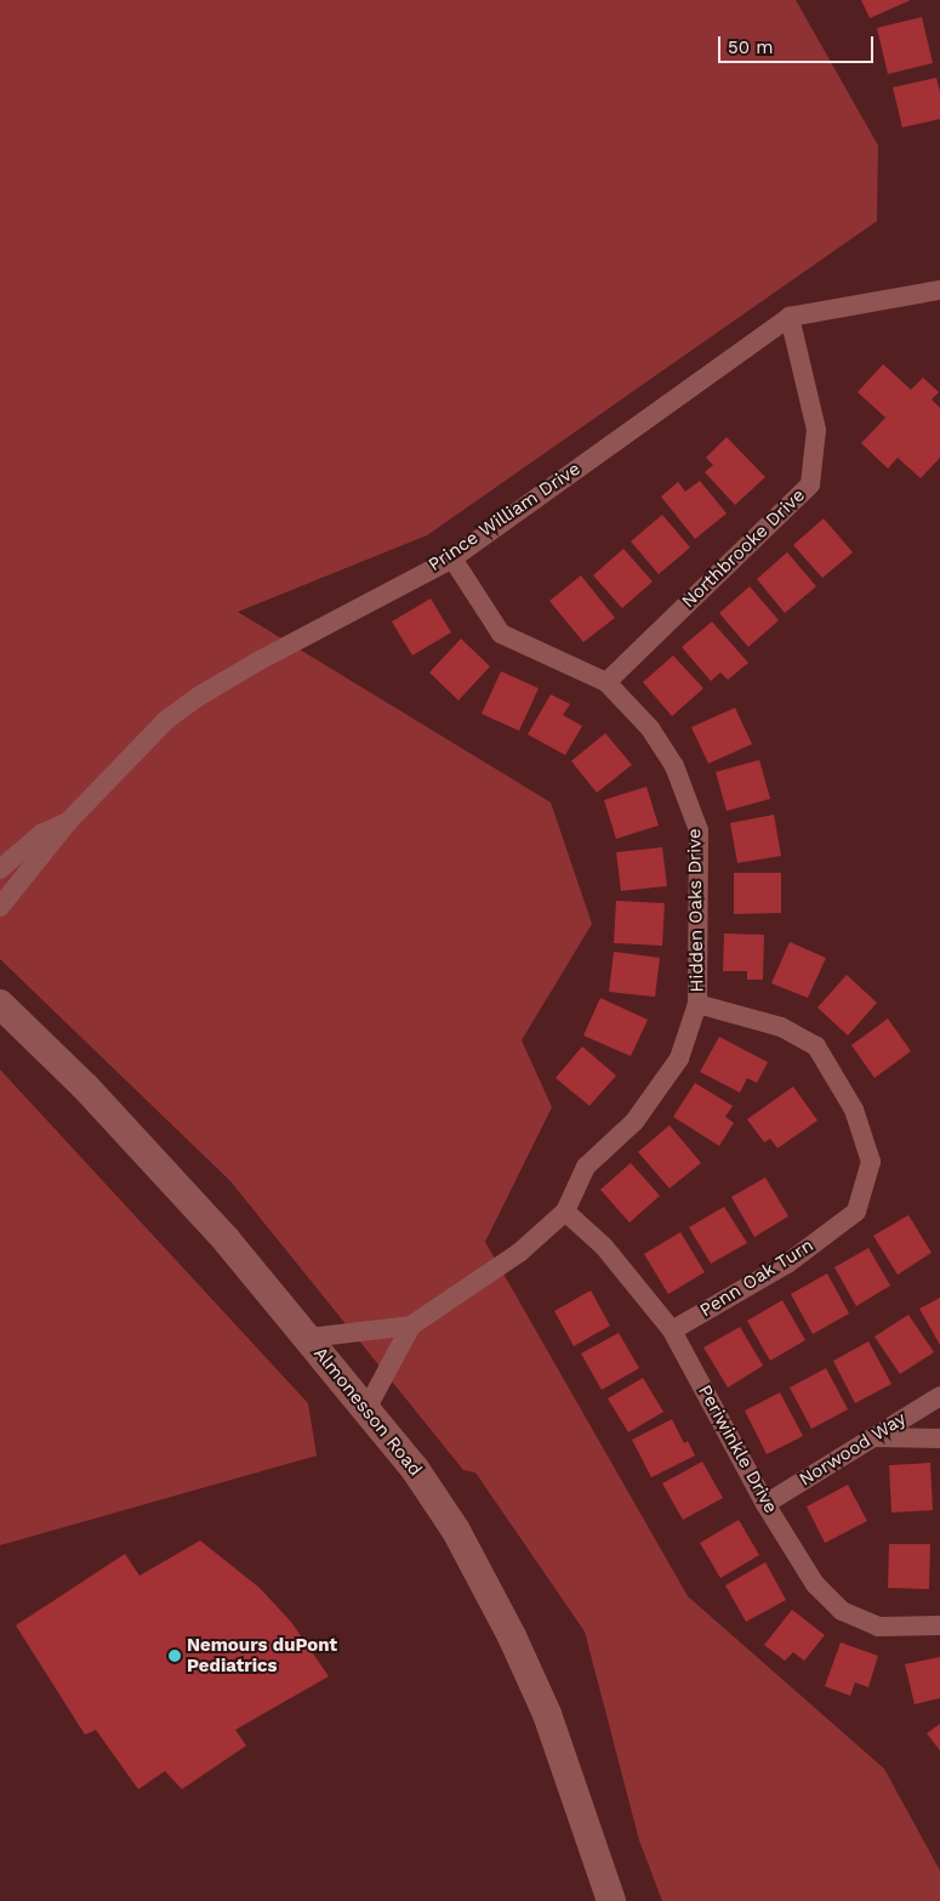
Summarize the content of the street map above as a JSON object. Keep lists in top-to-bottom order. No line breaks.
{"streets":{"main road":["Almonesson Road"],"street":["Prince William Drive","Northbrooke Drive","Hidden Oaks Drive","Penn Oak Turn","Periwinkle Drive","Norwood Way"]},"crossings":[["Prince William Drive","Northbrooke Drive"],["Prince William Drive","Hidden Oaks Drive"],["Northbrooke Drive","Hidden Oaks Drive"],["Hidden Oaks Drive","Penn Oak Turn"],["Hidden Oaks Drive","Almonesson Road"],["Hidden Oaks Drive","Periwinkle Drive"],["Penn Oak Turn","Periwinkle Drive"],["Periwinkle Drive","Norwood Way"]],"places":["Nemours duPont Pediatrics"],"scale_bar":"50 m"}
